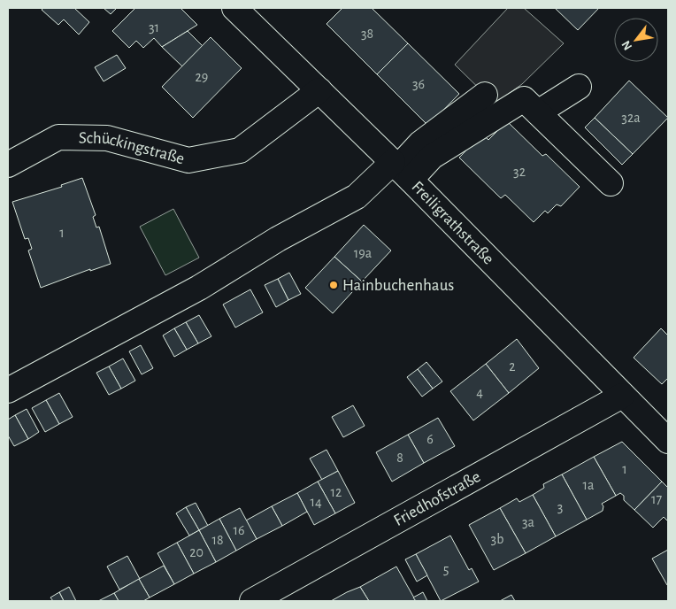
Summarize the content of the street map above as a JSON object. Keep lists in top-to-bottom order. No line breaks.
{"streets":{"street":["Schückingstraße","Freiligrathstraße","Friedhofstraße"]},"crossings":[["Schückingstraße","Freiligrathstraße"],["Freiligrathstraße","Friedhofstraße"]],"places":["Hainbuchenhaus"],"house_numbers":["31","38","29","36","32a","32","1","19a","2","4","6","8","1","1a","12","17","14","3","3a","16","3b","18","20","5"],"north":"bottom left"}
